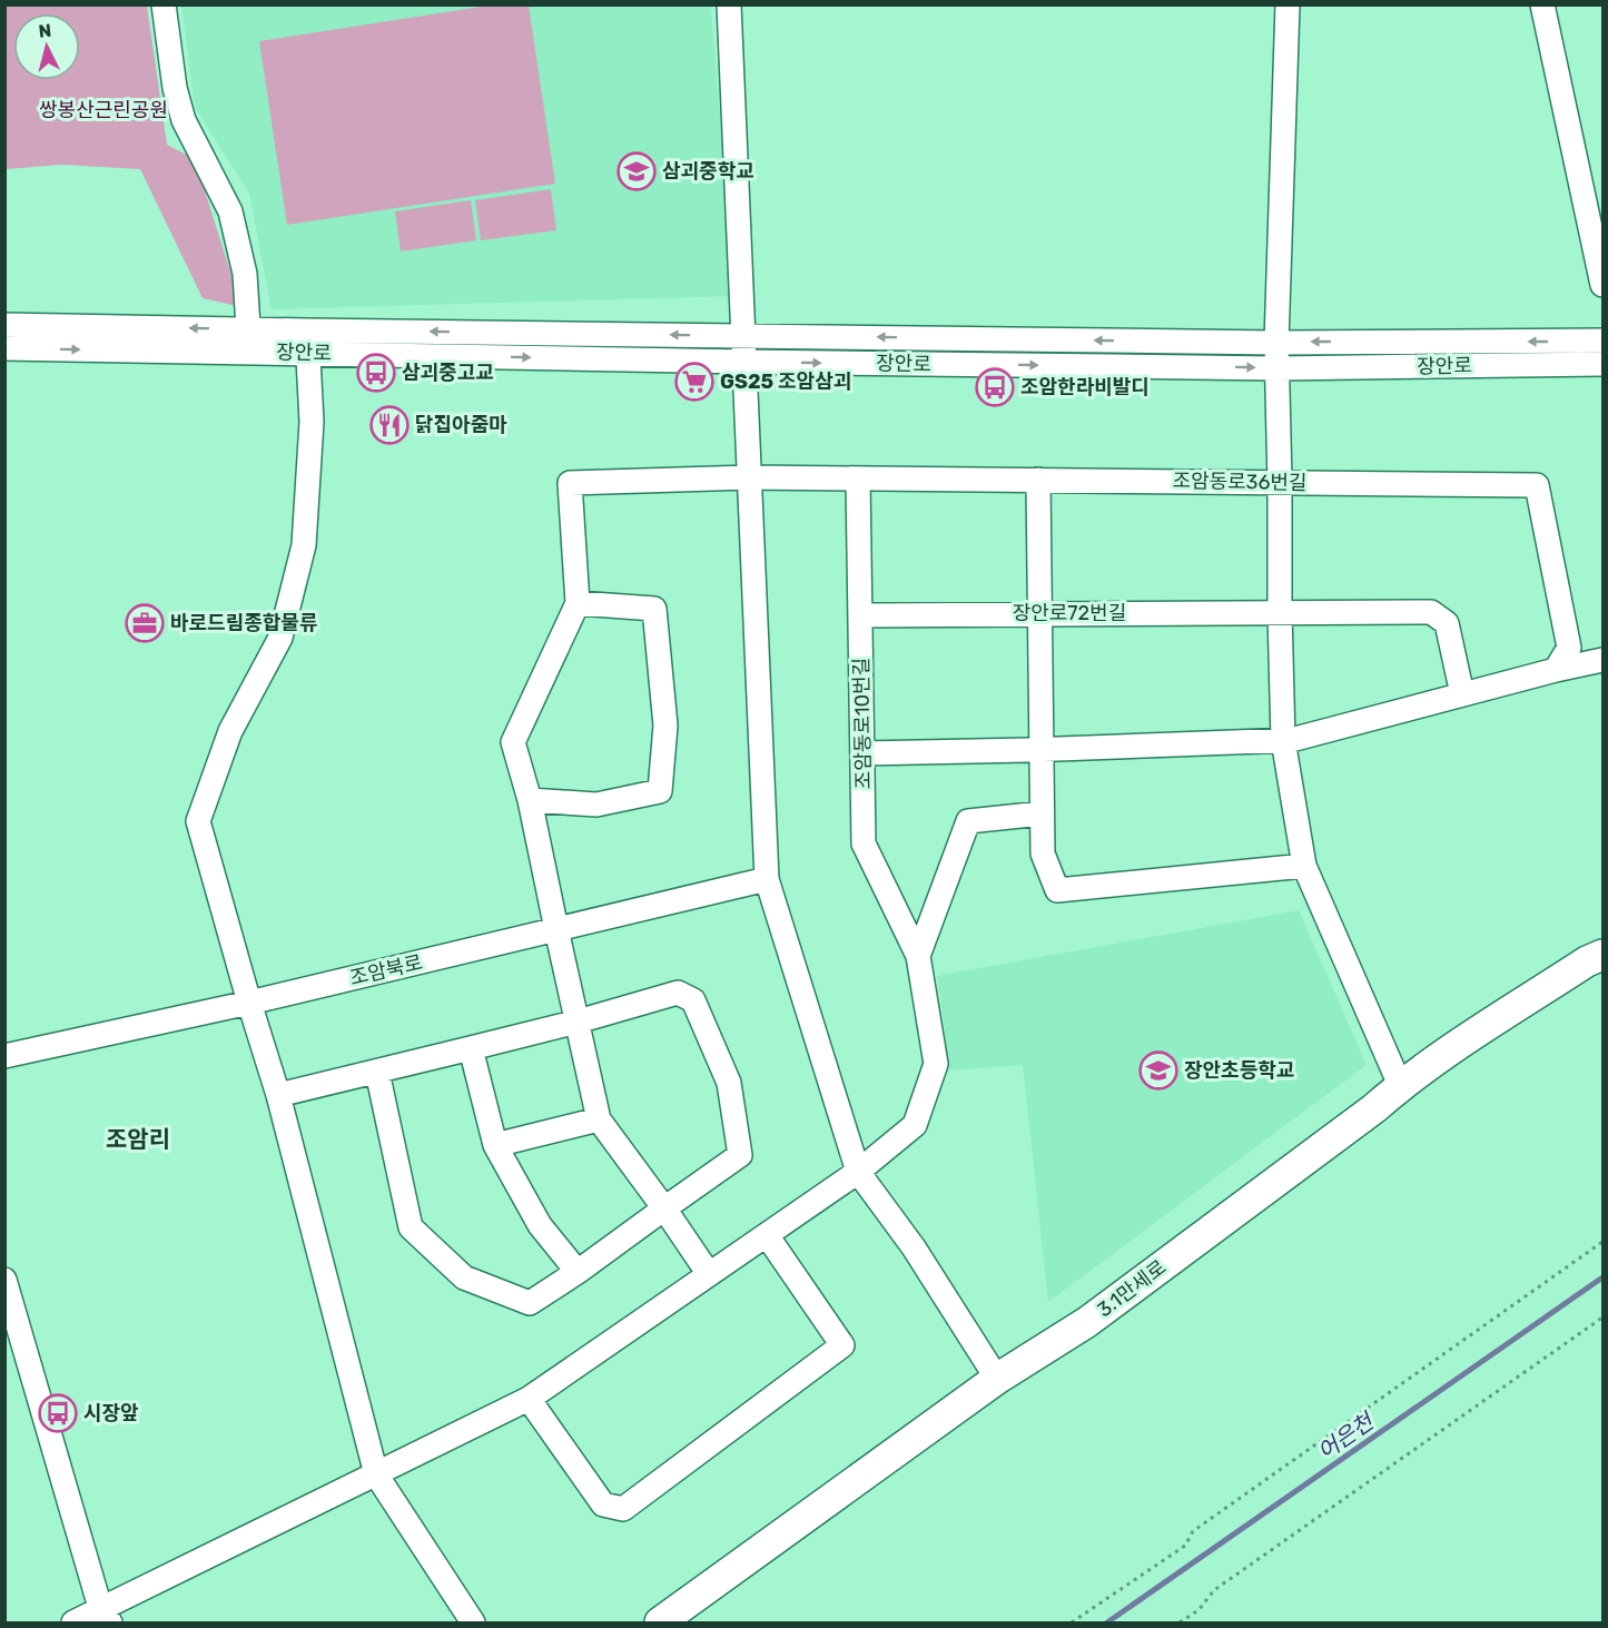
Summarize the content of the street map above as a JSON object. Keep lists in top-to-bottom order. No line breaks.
{"streets":{"main road":["3.1만세로"],"street":["장안로","조암동로36번길","장안로72번길","조암동로10번길","조암북로"]},"crossings":[["조암동로36번길","조암동로10번길"],["장안로72번길","조암동로10번길"]],"districts":["조암리"],"water":["어은천"],"parks":["쌍봉산근린공원"],"places":{"school or university":["삼괴중학교","장안초등학교"],"bus stop":["삼괴중고교","조암한라비발디","시장앞"],"supermarket":["GS25 조암삼괴"],"restaurant":["닭집아줌마"],"office":["바로드림종합물류"]},"north":"top"}
